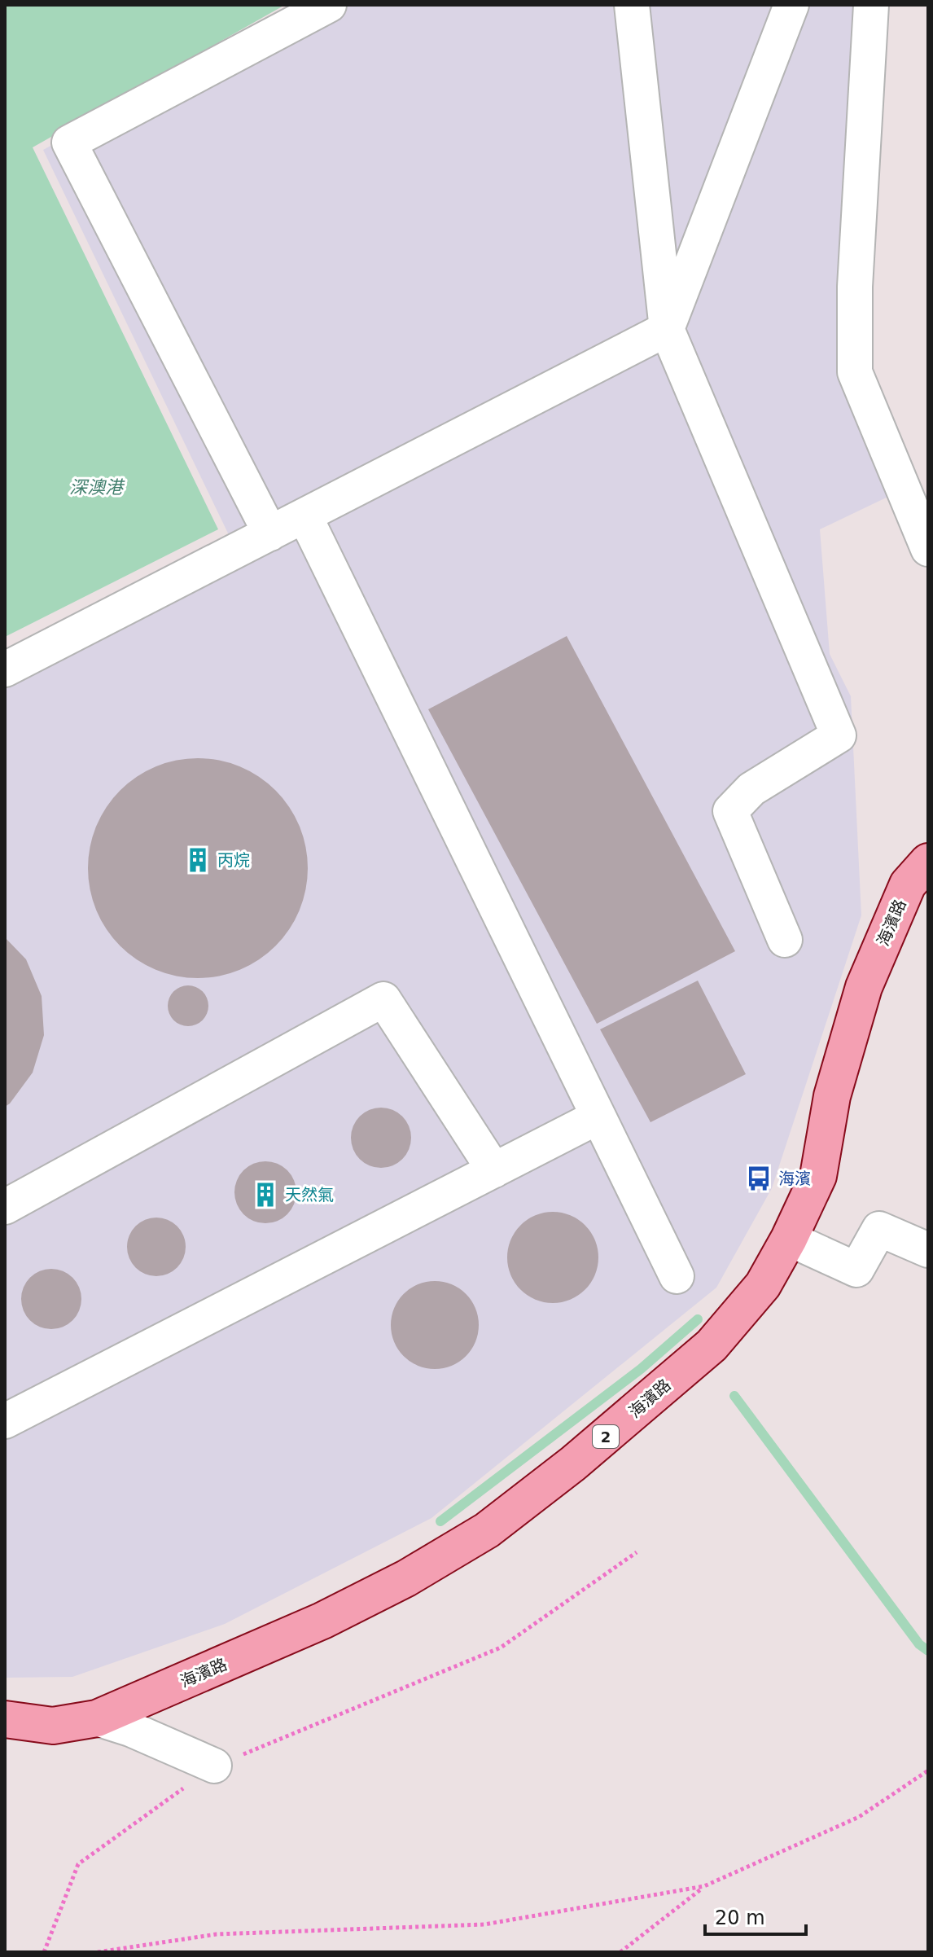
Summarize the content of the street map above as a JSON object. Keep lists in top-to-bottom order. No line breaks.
{"streets":{"main road":["海濱路","2"]},"water":["深澳港"],"places":{"building":["丙烷","天然氣"],"bus stop":["海濱"]},"scale_bar":"20 m"}
